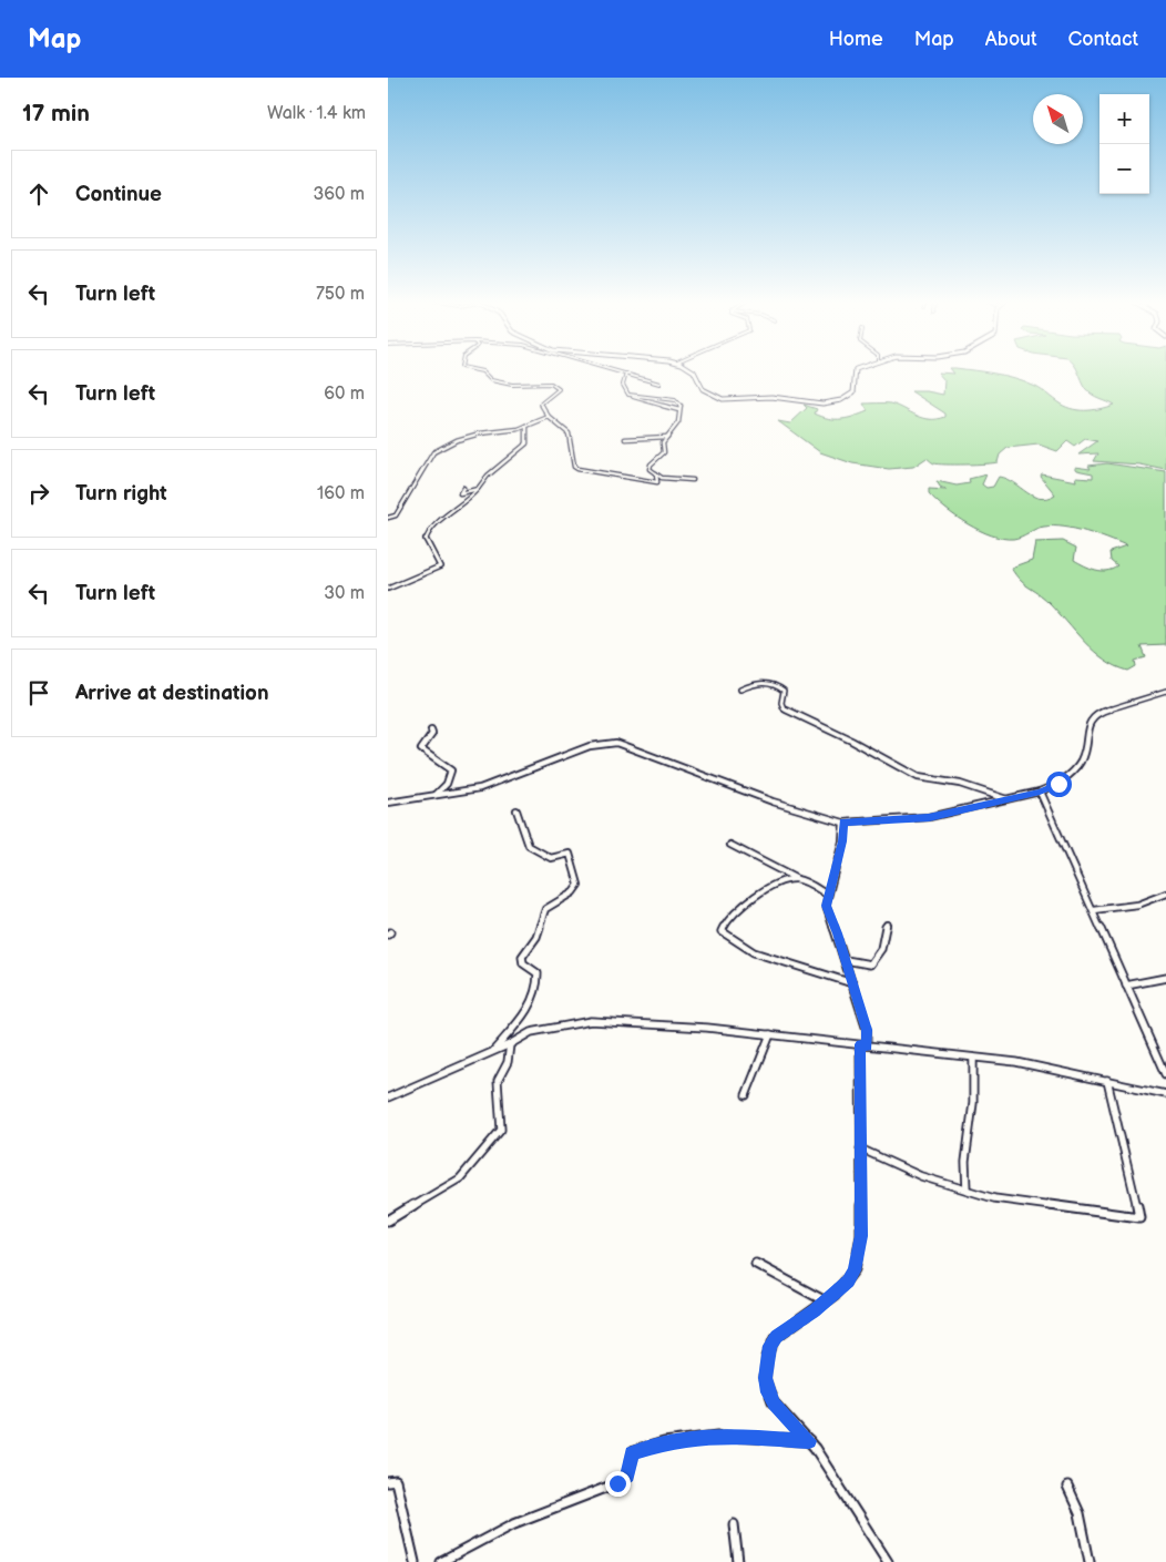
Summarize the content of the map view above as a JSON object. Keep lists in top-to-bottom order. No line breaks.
{"north":"top left","page":{"header":"Map","nav":["Home","Map","About","Contact"],"heading":["17 min","Walk · 1.4 km"],"map_buttons":["+","−"],"list":[["Continue","360 m"],["Turn left","750 m"],["Turn left","60 m"],["Turn right","160 m"],["Turn left","30 m"],"Arrive at destination"]}}
